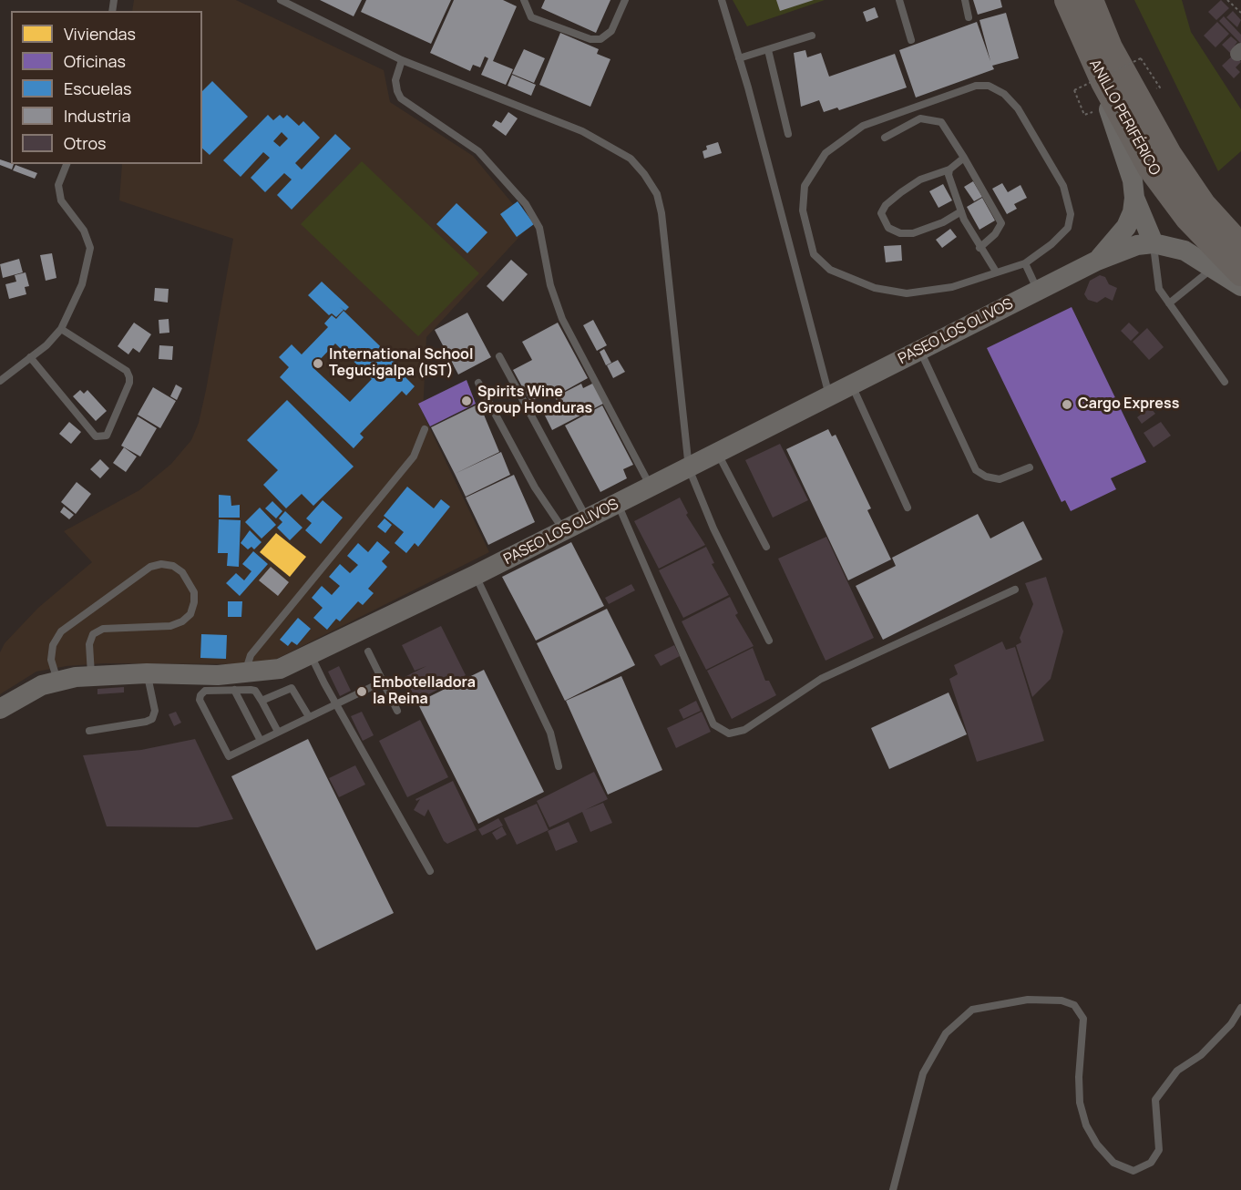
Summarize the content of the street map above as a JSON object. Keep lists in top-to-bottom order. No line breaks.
{"streets":{"highway":["ANILLO PERIFÉRICO"],"street":["PASEO LOS OLIVOS"]},"crossings":[["ANILLO PERIFÉRICO","PASEO LOS OLIVOS"]],"places":["International School Tegucigalpa (IST)","Spirits Wine Group Honduras","Cargo Express","Embotelladora la Reina"],"legend":["Viviendas","Oficinas","Escuelas","Industria","Otros"]}
